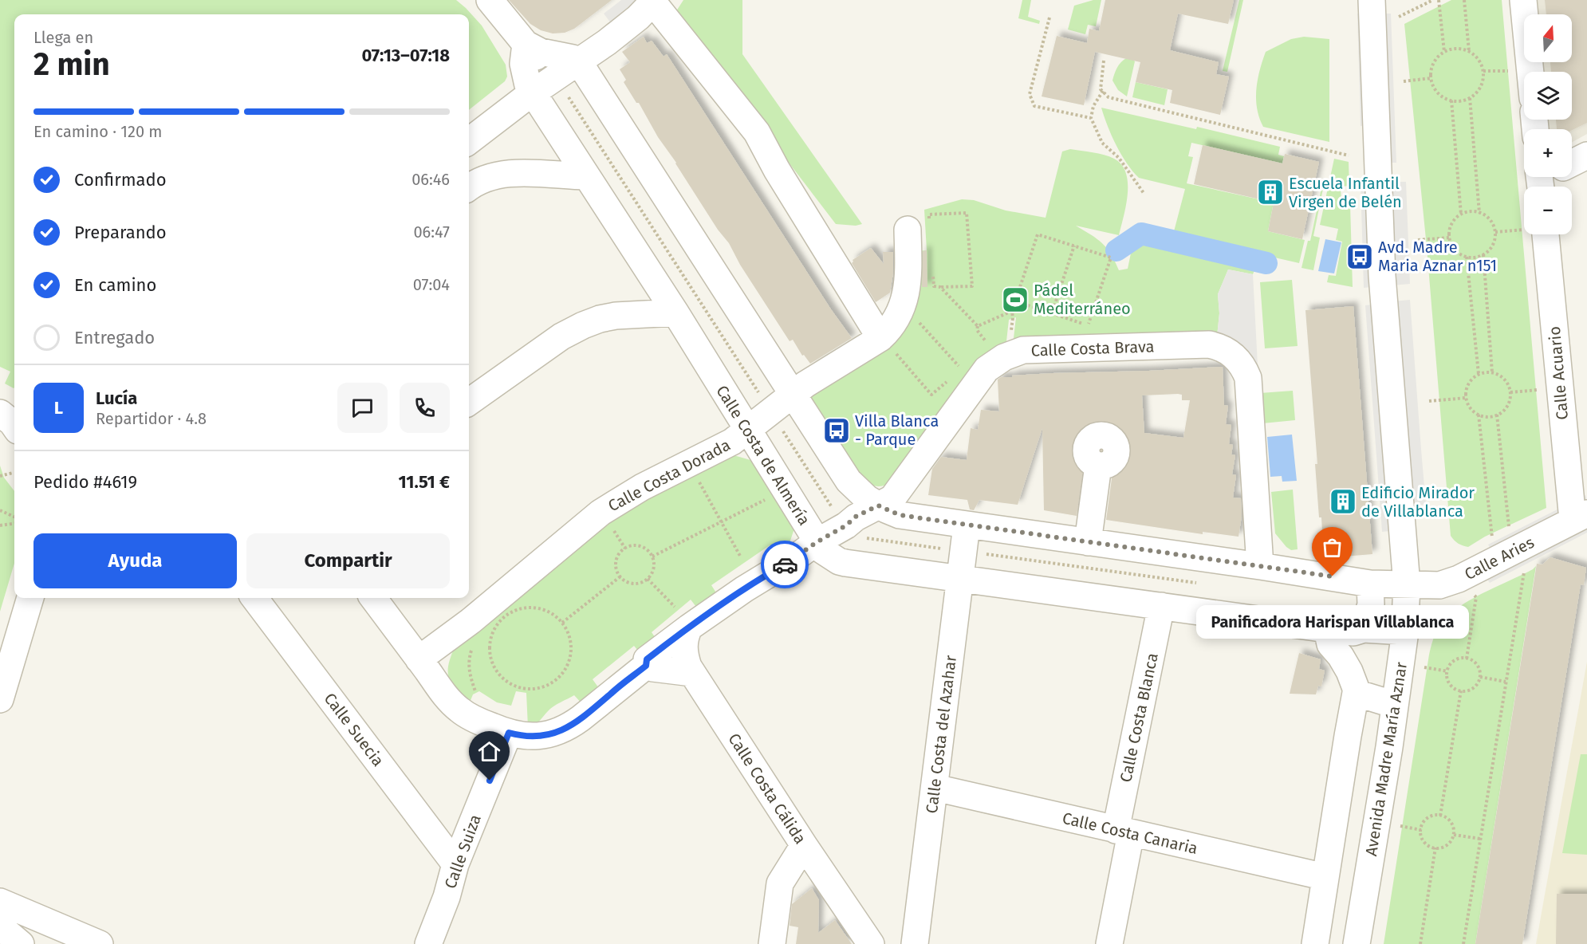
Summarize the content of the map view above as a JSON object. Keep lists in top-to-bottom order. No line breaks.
{"streets":{"street":["Calle Costa Brava","Calle Acuario","Calle Costa de Almería","Calle Costa Dorada","Calle Aries","Calle Costa Blanca","Calle Suecia","Calle Costa del Azahar","Avenida Madre María Aznar","Calle Costa Cálida","Calle Costa Canaria","Calle Suiza"]},"crossings":[["Calle Costa Brava","Calle Costa de Almería"],["Calle Costa Brava","Calle Costa Dorada"],["Calle Costa Brava","Calle Costa Cálida"],["Calle Costa Brava","Calle Suiza"],["Calle Acuario","Calle Aries"],["Calle Costa de Almería","Calle Costa Dorada"],["Calle Costa de Almería","Calle Costa Blanca"],["Calle Costa de Almería","Calle Costa del Azahar"],["Calle Costa de Almería","Avenida Madre María Aznar"],["Calle Aries","Avenida Madre María Aznar"],["Calle Costa Blanca","Calle Costa Canaria"],["Calle Suecia","Calle Suiza"],["Calle Costa del Azahar","Calle Costa Canaria"]],"places":{"building":["Escuela Infantil Virgen de Belén","Edificio Mirador de Villablanca"],"bus stop":["Avd. Madre Maria Aznar n151","Villa Blanca - Parque"],"sports":["Pádel Mediterráneo"],"other":["Panificadora Harispan Villablanca"]},"north":"top","page":{"map_buttons":["+","−"],"heading":["2 min","Llega en","07:13–07:18"],"panel":["Lucía","Repartidor · 4.8","Pedido #4619","11.51 €"],"bar":"En camino · 120 m","list":[["Confirmado","06:46"],["Preparando","06:47"],["En camino","07:04"],"Entregado"],"round":"L","buttons":["Ayuda","Compartir"],"bubble":"Panificadora Harispan Villablanca"}}
